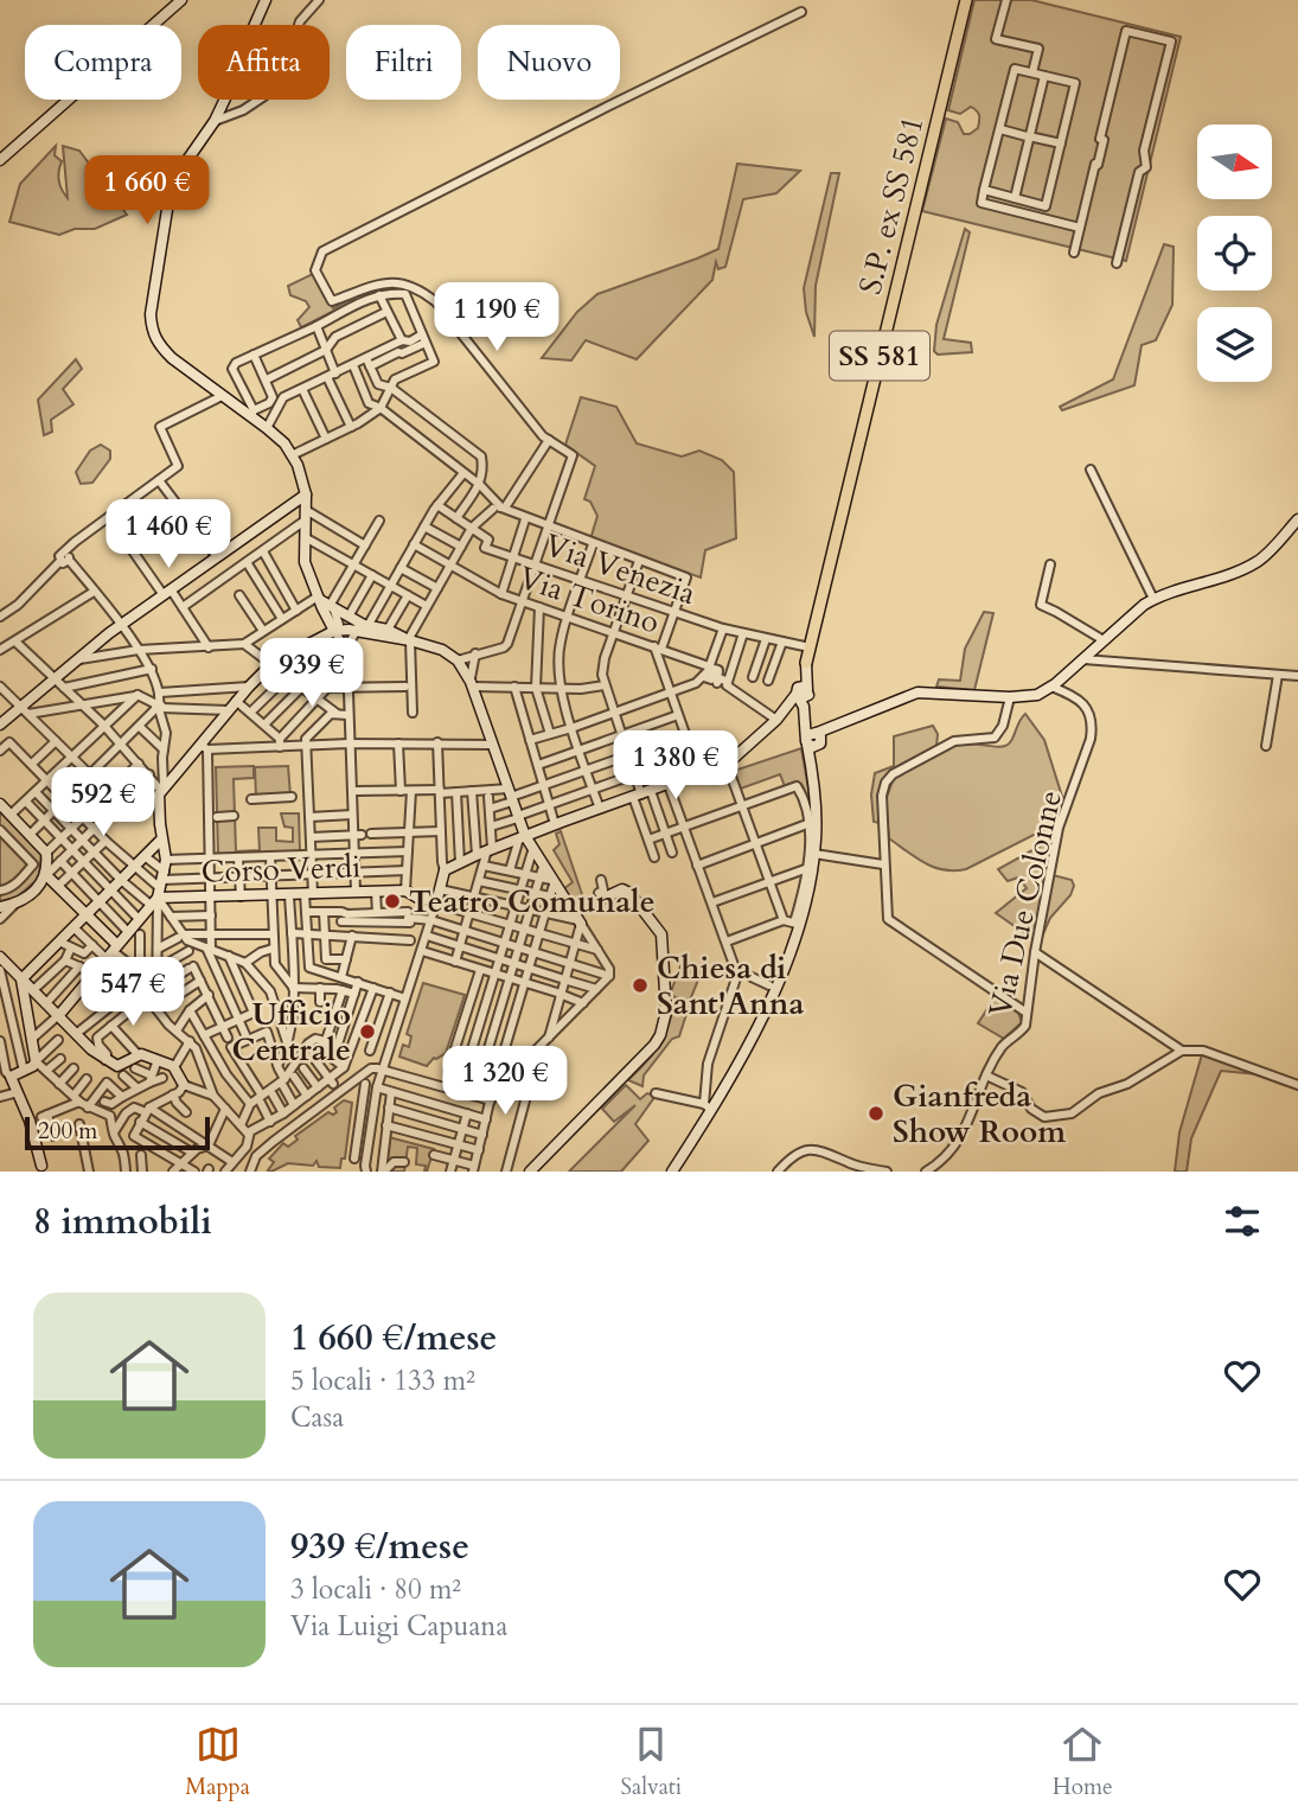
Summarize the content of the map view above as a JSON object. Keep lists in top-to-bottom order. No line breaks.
{"streets":{"main road":["S.P. ex SS 581","SS 581"],"street":["Via Venezia","Via Torino","Corso Verdi","Via Due Colonne"]},"crossings":[["S.P. ex SS 581","Via Venezia"]],"places":["Teatro Comunale","Chiesa di Sant'Anna","Ufficio Centrale","Gianfreda Show Room"],"scale_bar":"200 m","north":"right","page":{"chip":["Compra","Affitta","Filtri","Nuovo"],"price":["1 660 €","1 190 €","1 460 €","939 €","1 380 €","592 €","547 €","1 320 €"],"scale":"200 m","heading":"8 immobili","list":[{"name":"1 660 €/mese","note":"5 locali · 133 m² · Casa"},{"name":"939 €/mese","note":"3 locali · 80 m² · Via Luigi Capuana"}],"tabs":["Mappa","Salvati","Home"]}}
